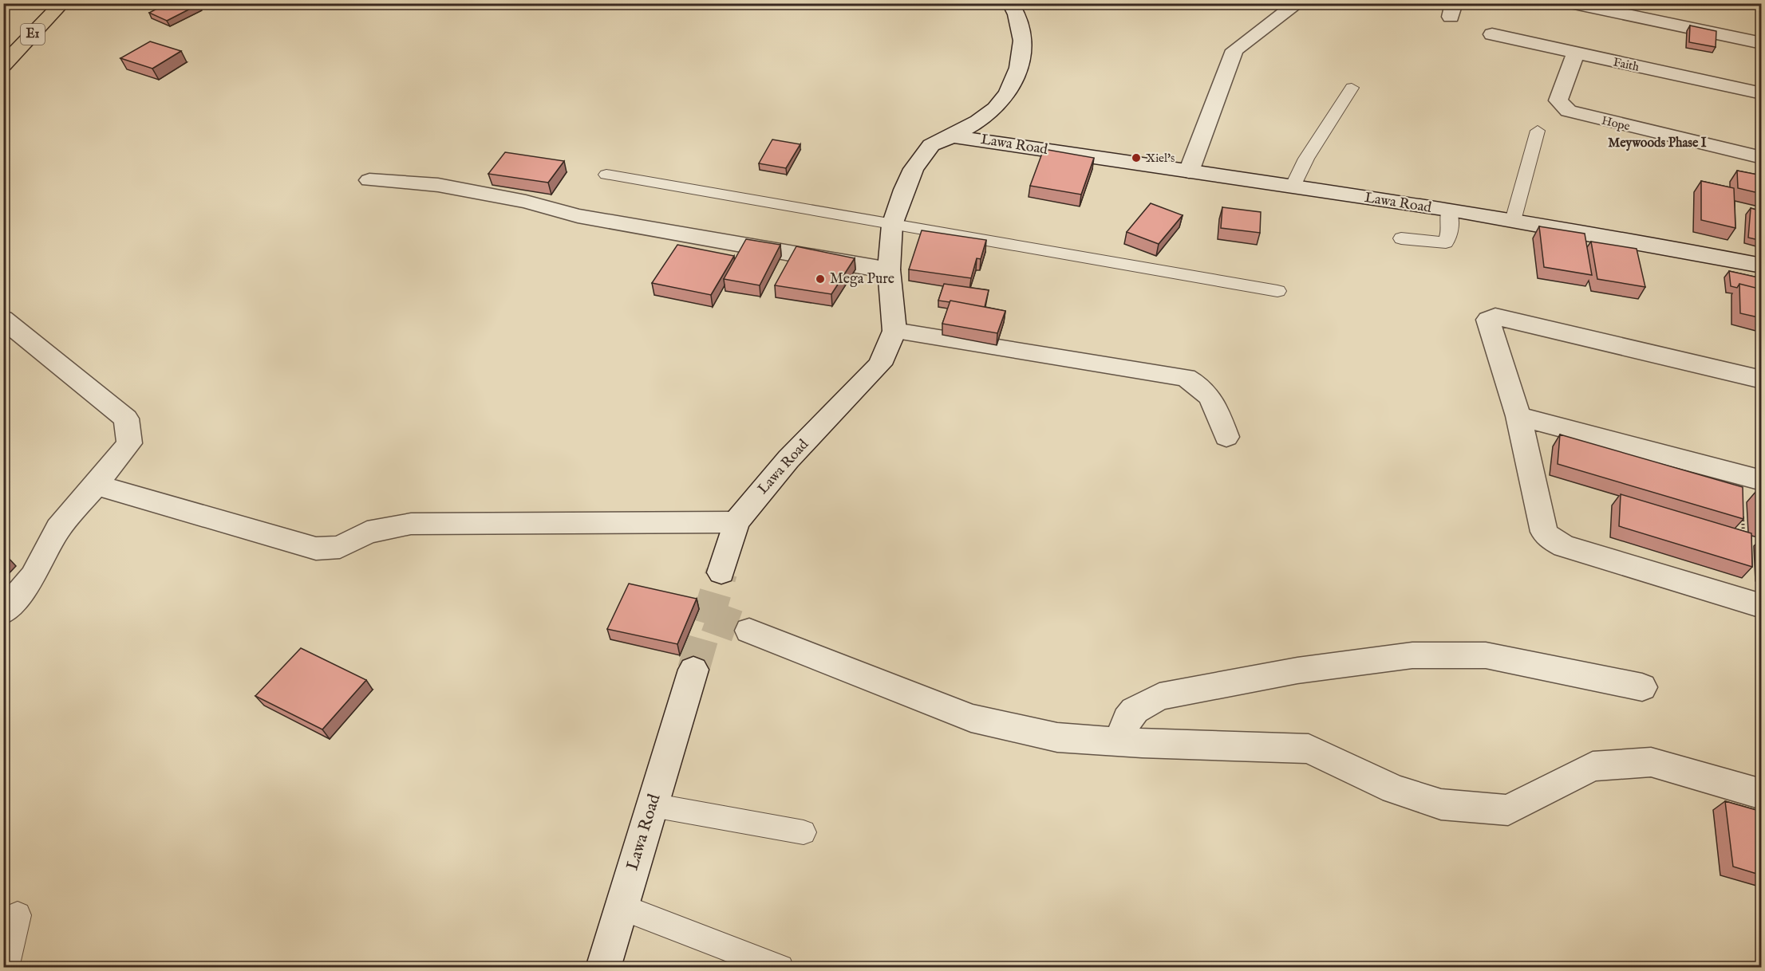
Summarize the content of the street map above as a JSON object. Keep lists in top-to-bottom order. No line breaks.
{"streets":{"highway":["E1"],"street":["Faith","Hope","Lawa Road"]},"crossings":[["Faith","Hope"]],"districts":["Meywoods Phase I"],"places":["Xiel's","Mega Pure"]}
